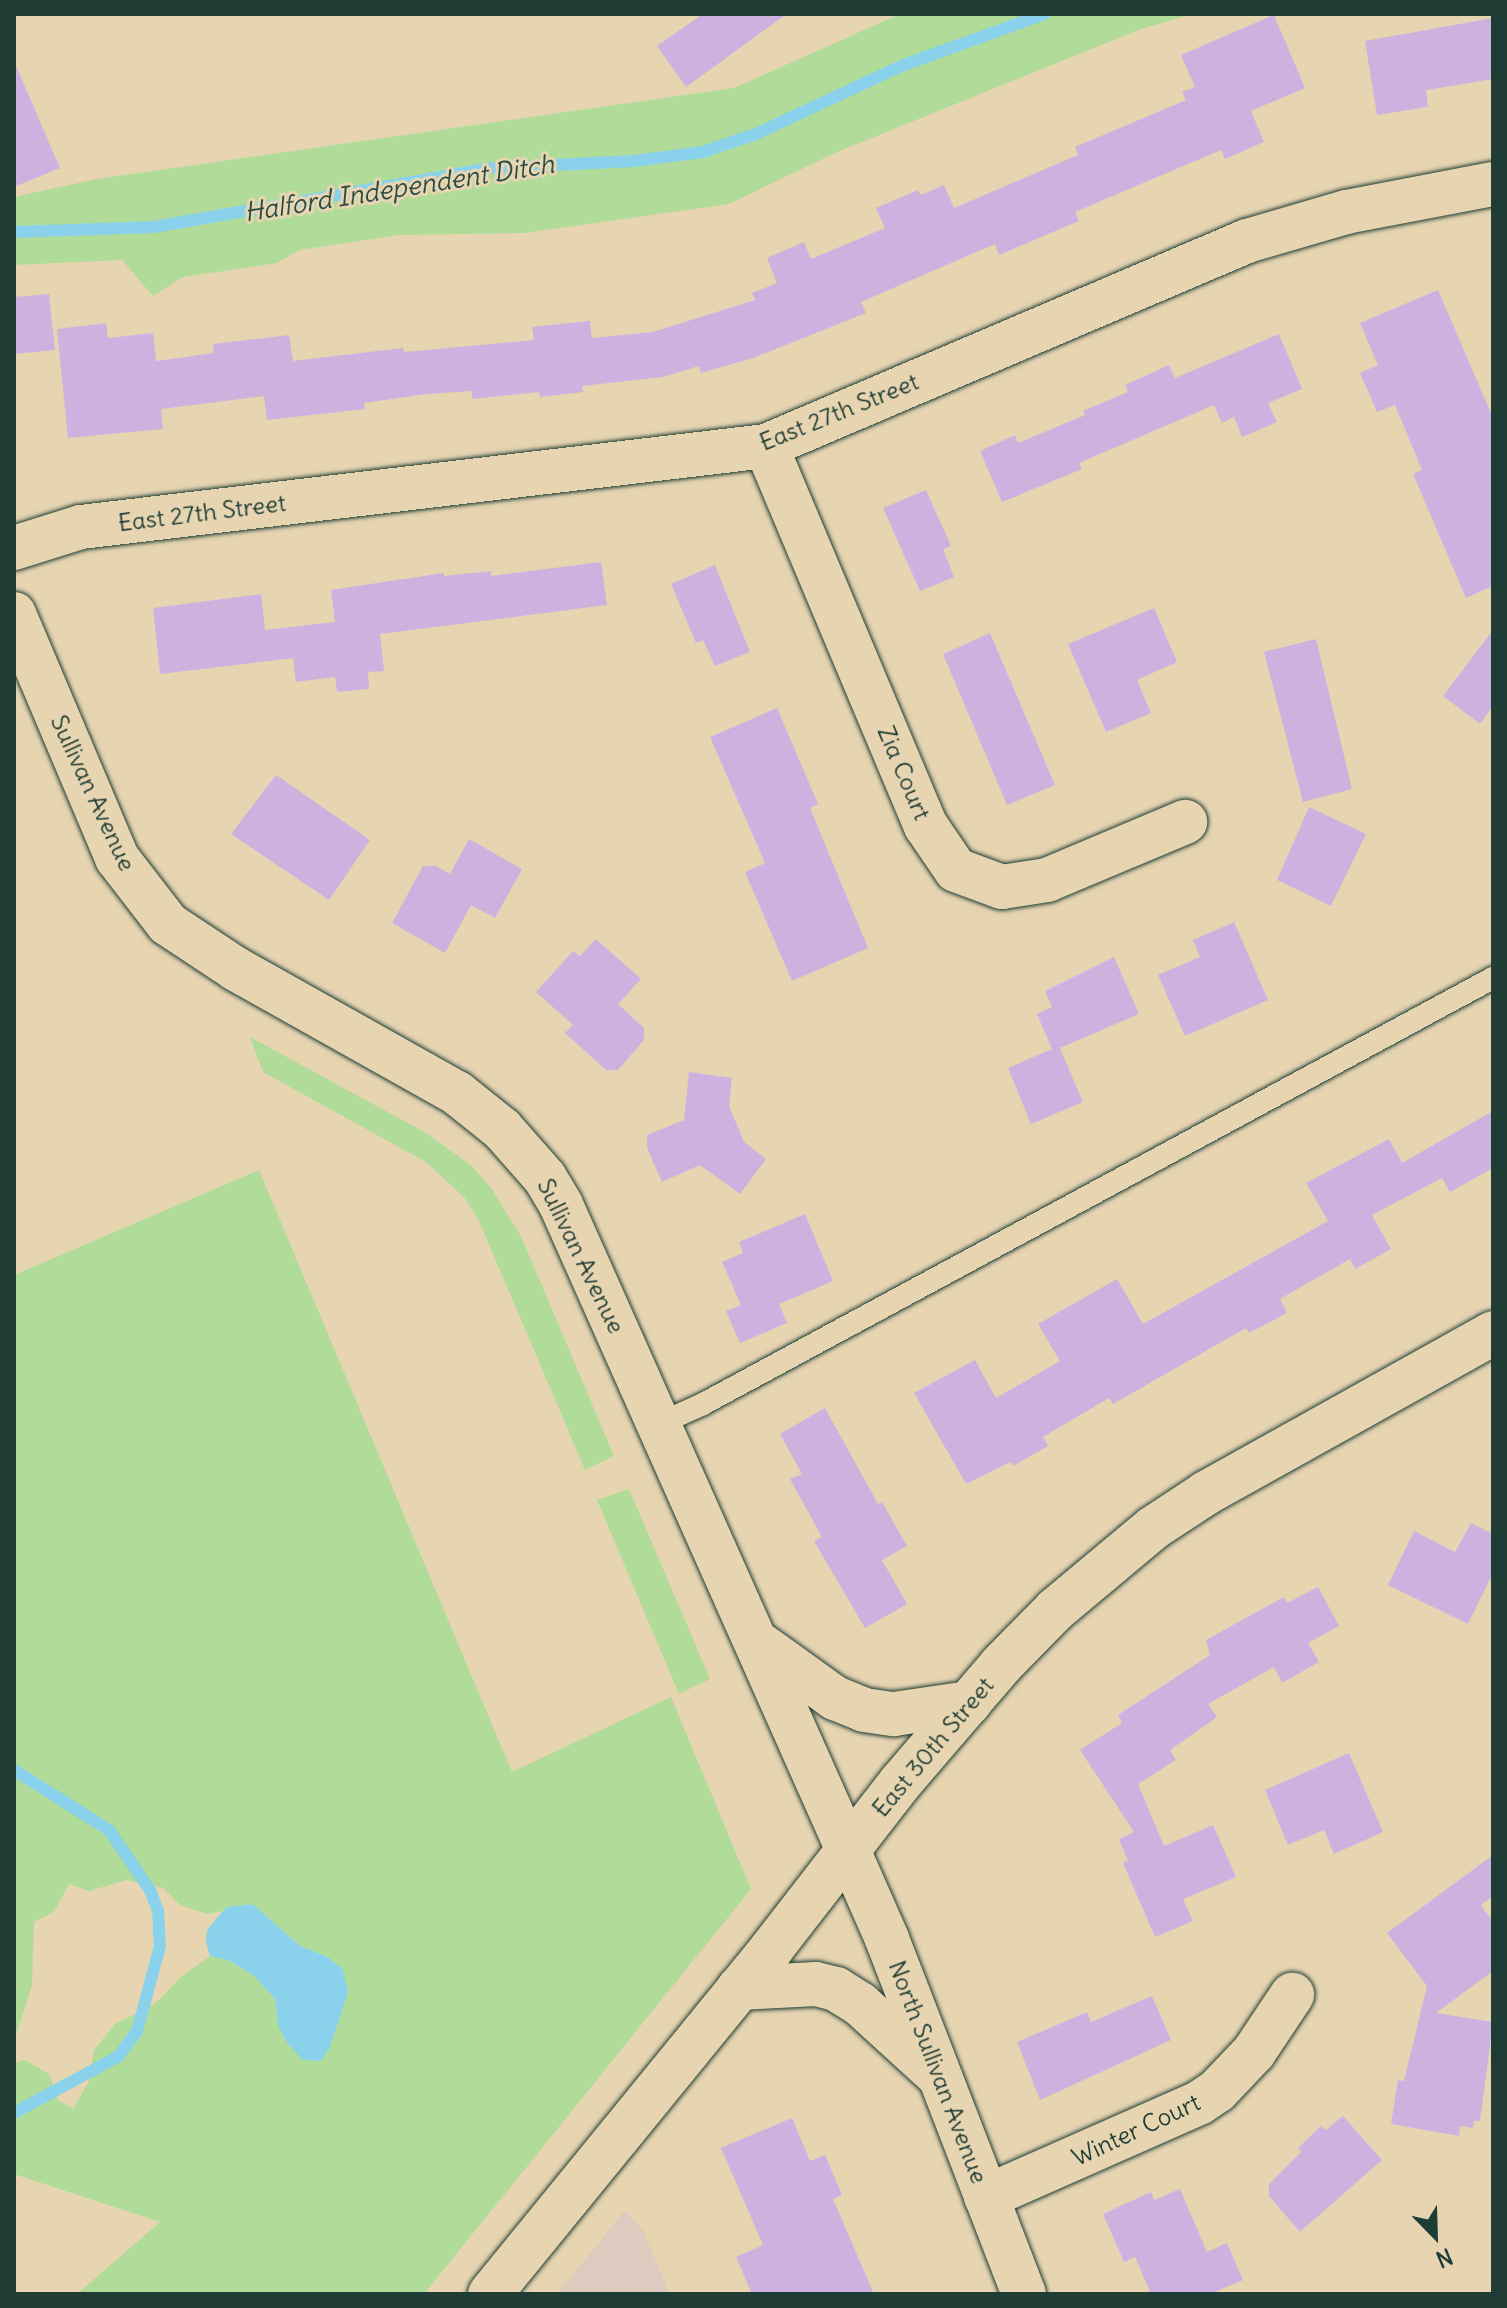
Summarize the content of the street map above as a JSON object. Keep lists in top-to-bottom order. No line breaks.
{"streets":{"main road":["East 27th Street","Zia Court","Sullivan Avenue","East 30th Street","North Sullivan Avenue","Winter Court"]},"crossings":[["East 27th Street","Zia Court"],["Sullivan Avenue","East 30th Street"],["Sullivan Avenue","North Sullivan Avenue"],["East 30th Street","North Sullivan Avenue"],["North Sullivan Avenue","Winter Court"]],"water":["Halford Independent Ditch"],"north":"bottom right"}
